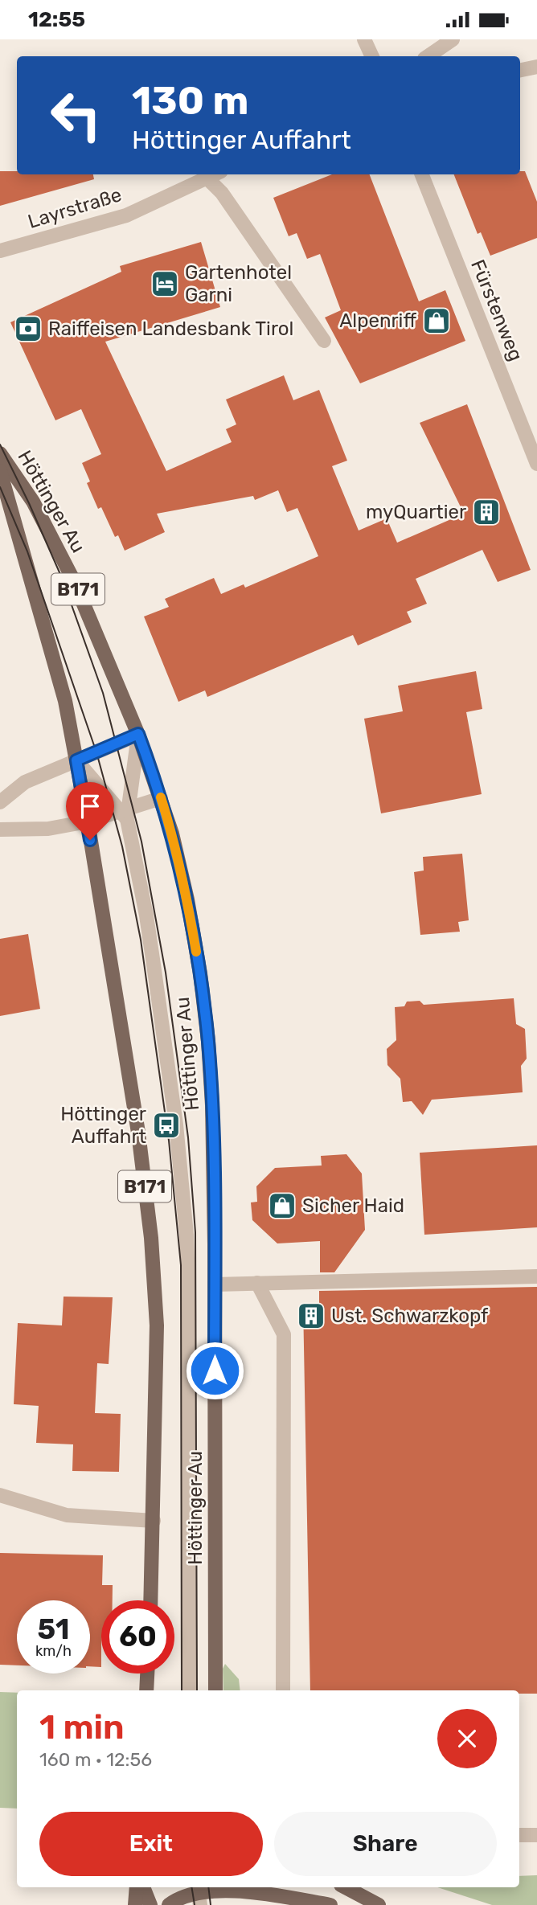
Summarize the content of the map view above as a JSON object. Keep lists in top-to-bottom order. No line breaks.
{"streets":{"main road":["Höttinger Au","B171"],"street":["Layrstraße","Fürstenweg"]},"places":{"hotel":["Gartenhotel Garni"],"shop":["Alpenriff","Sicher Haid"],"bank":["Raiffeisen Landesbank Tirol"],"building":["myQuartier","Ust. Schwarzkopf"],"bus stop":["Höttinger Auffahrt"]},"page":{"status":"12:55","turn":["130 m","Höttinger Auffahrt"],"speed":"51 km/h","limit":"60","heading":["1 min","160 m · 12:56"],"buttons":["Exit","Share"]}}
